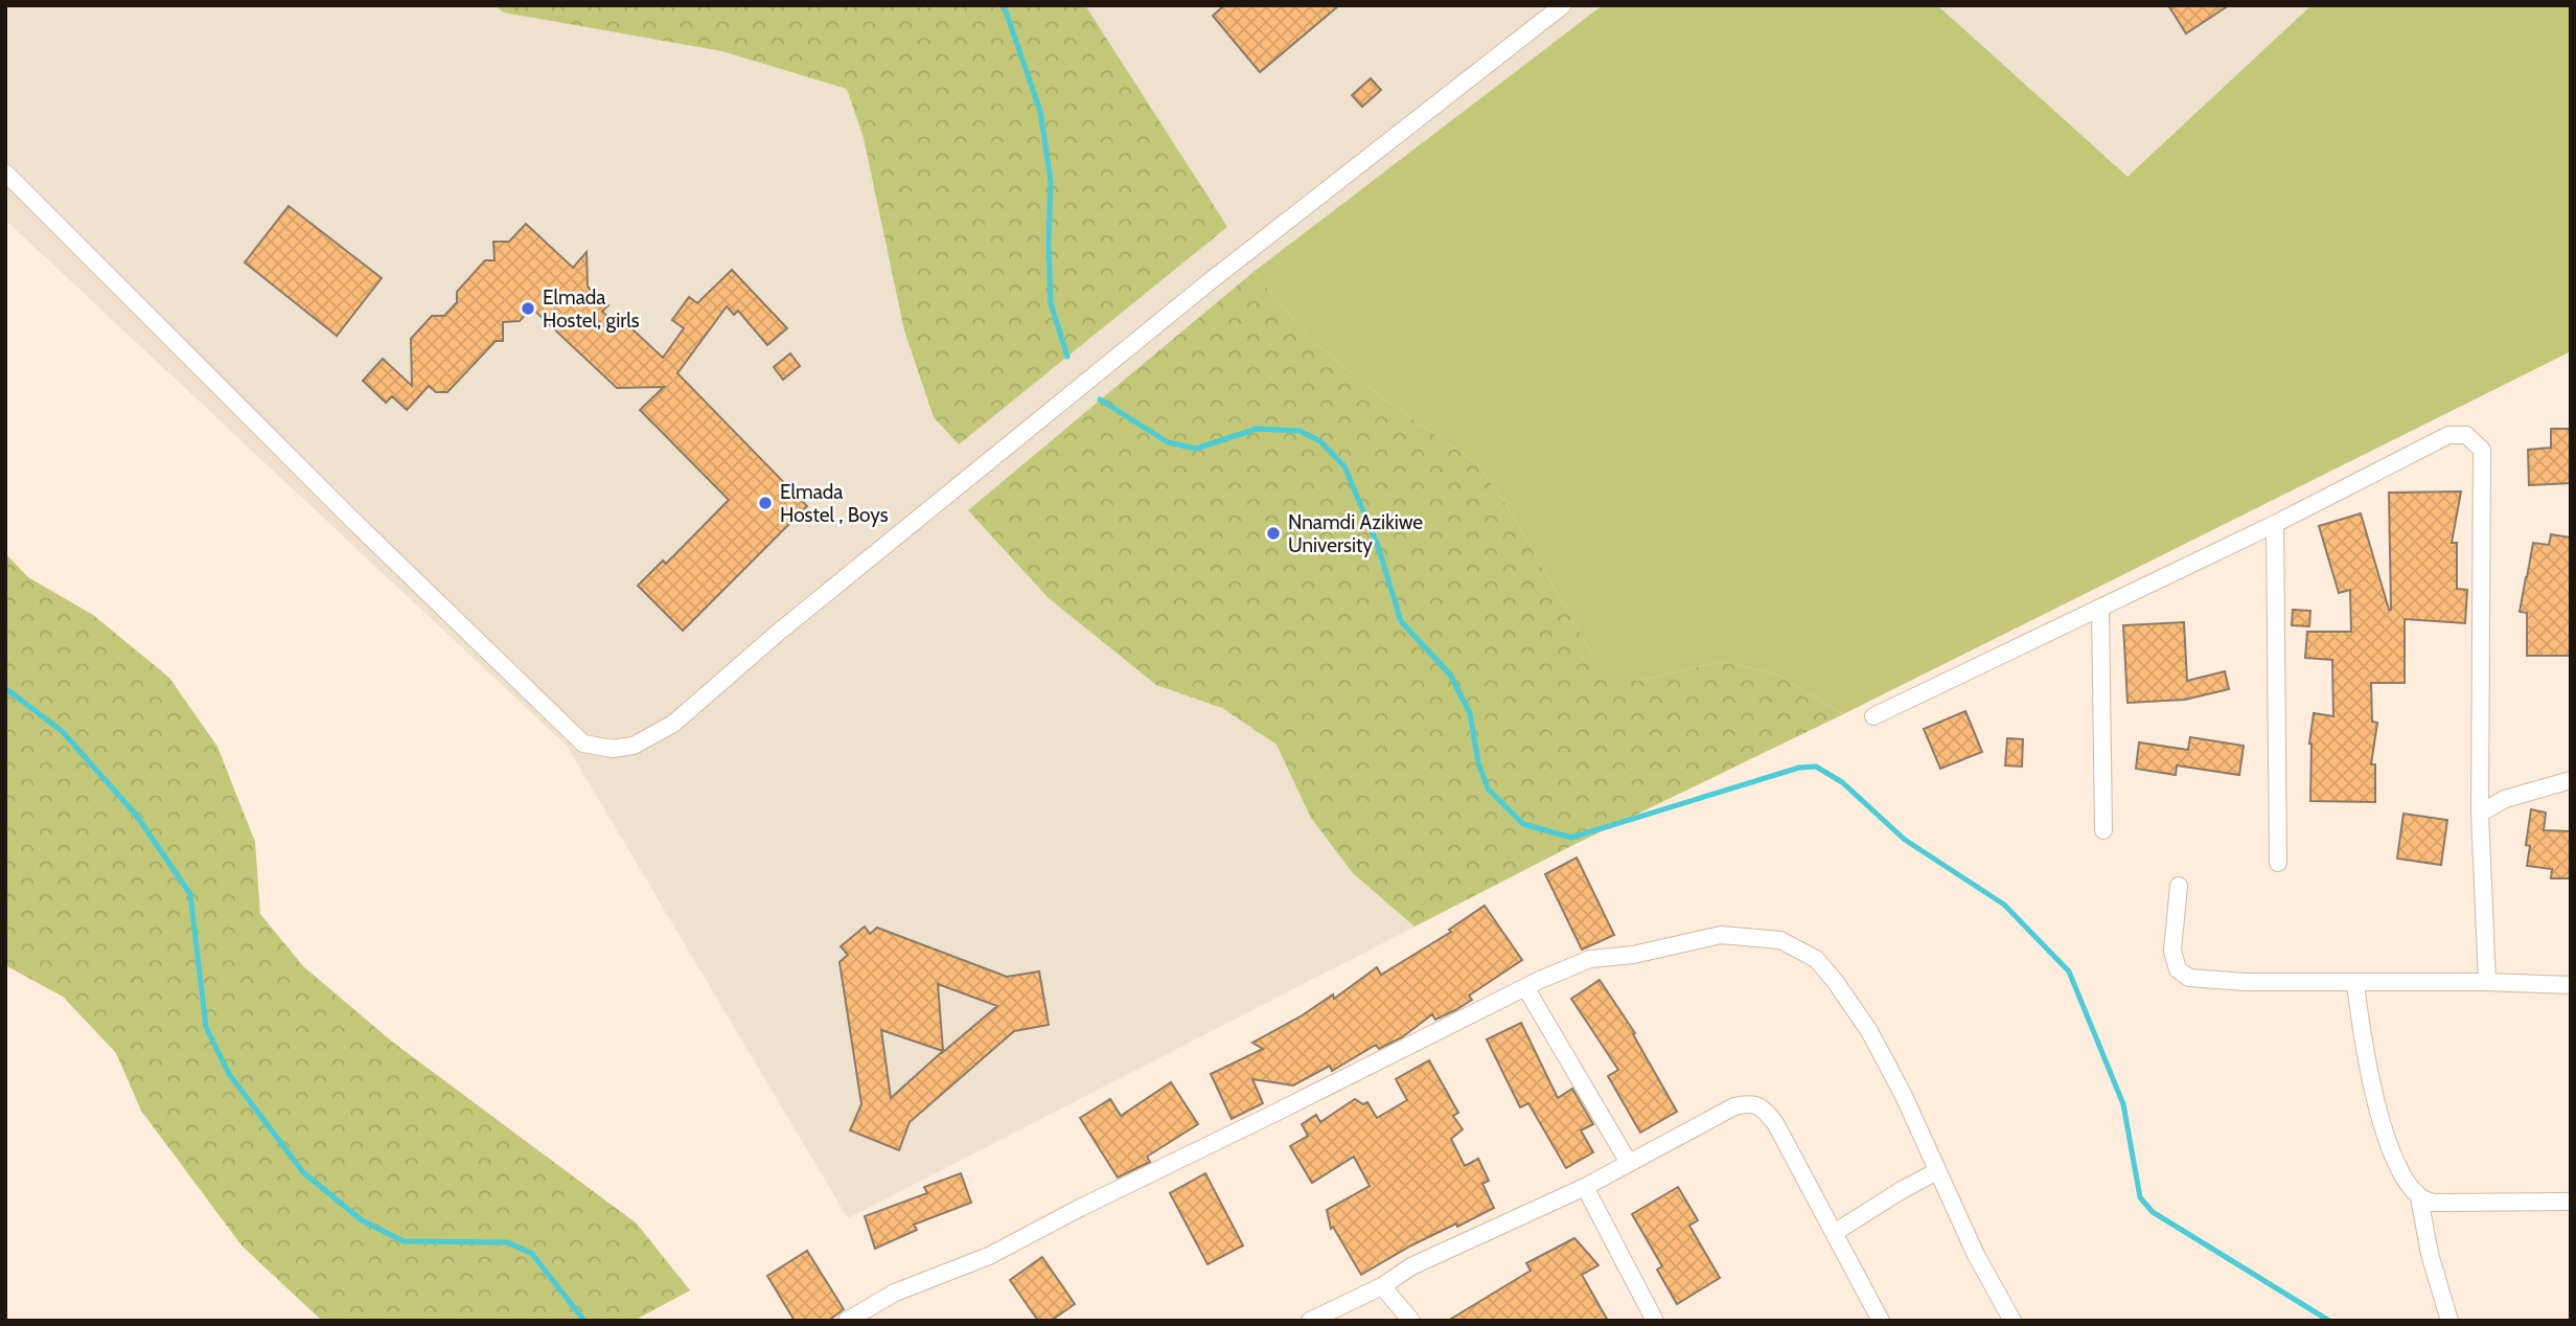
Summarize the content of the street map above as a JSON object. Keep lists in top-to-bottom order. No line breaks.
{"places":["Elmada Hostel, girls","Elmada Hostel , Boys","Nnamdi Azikiwe University"]}
